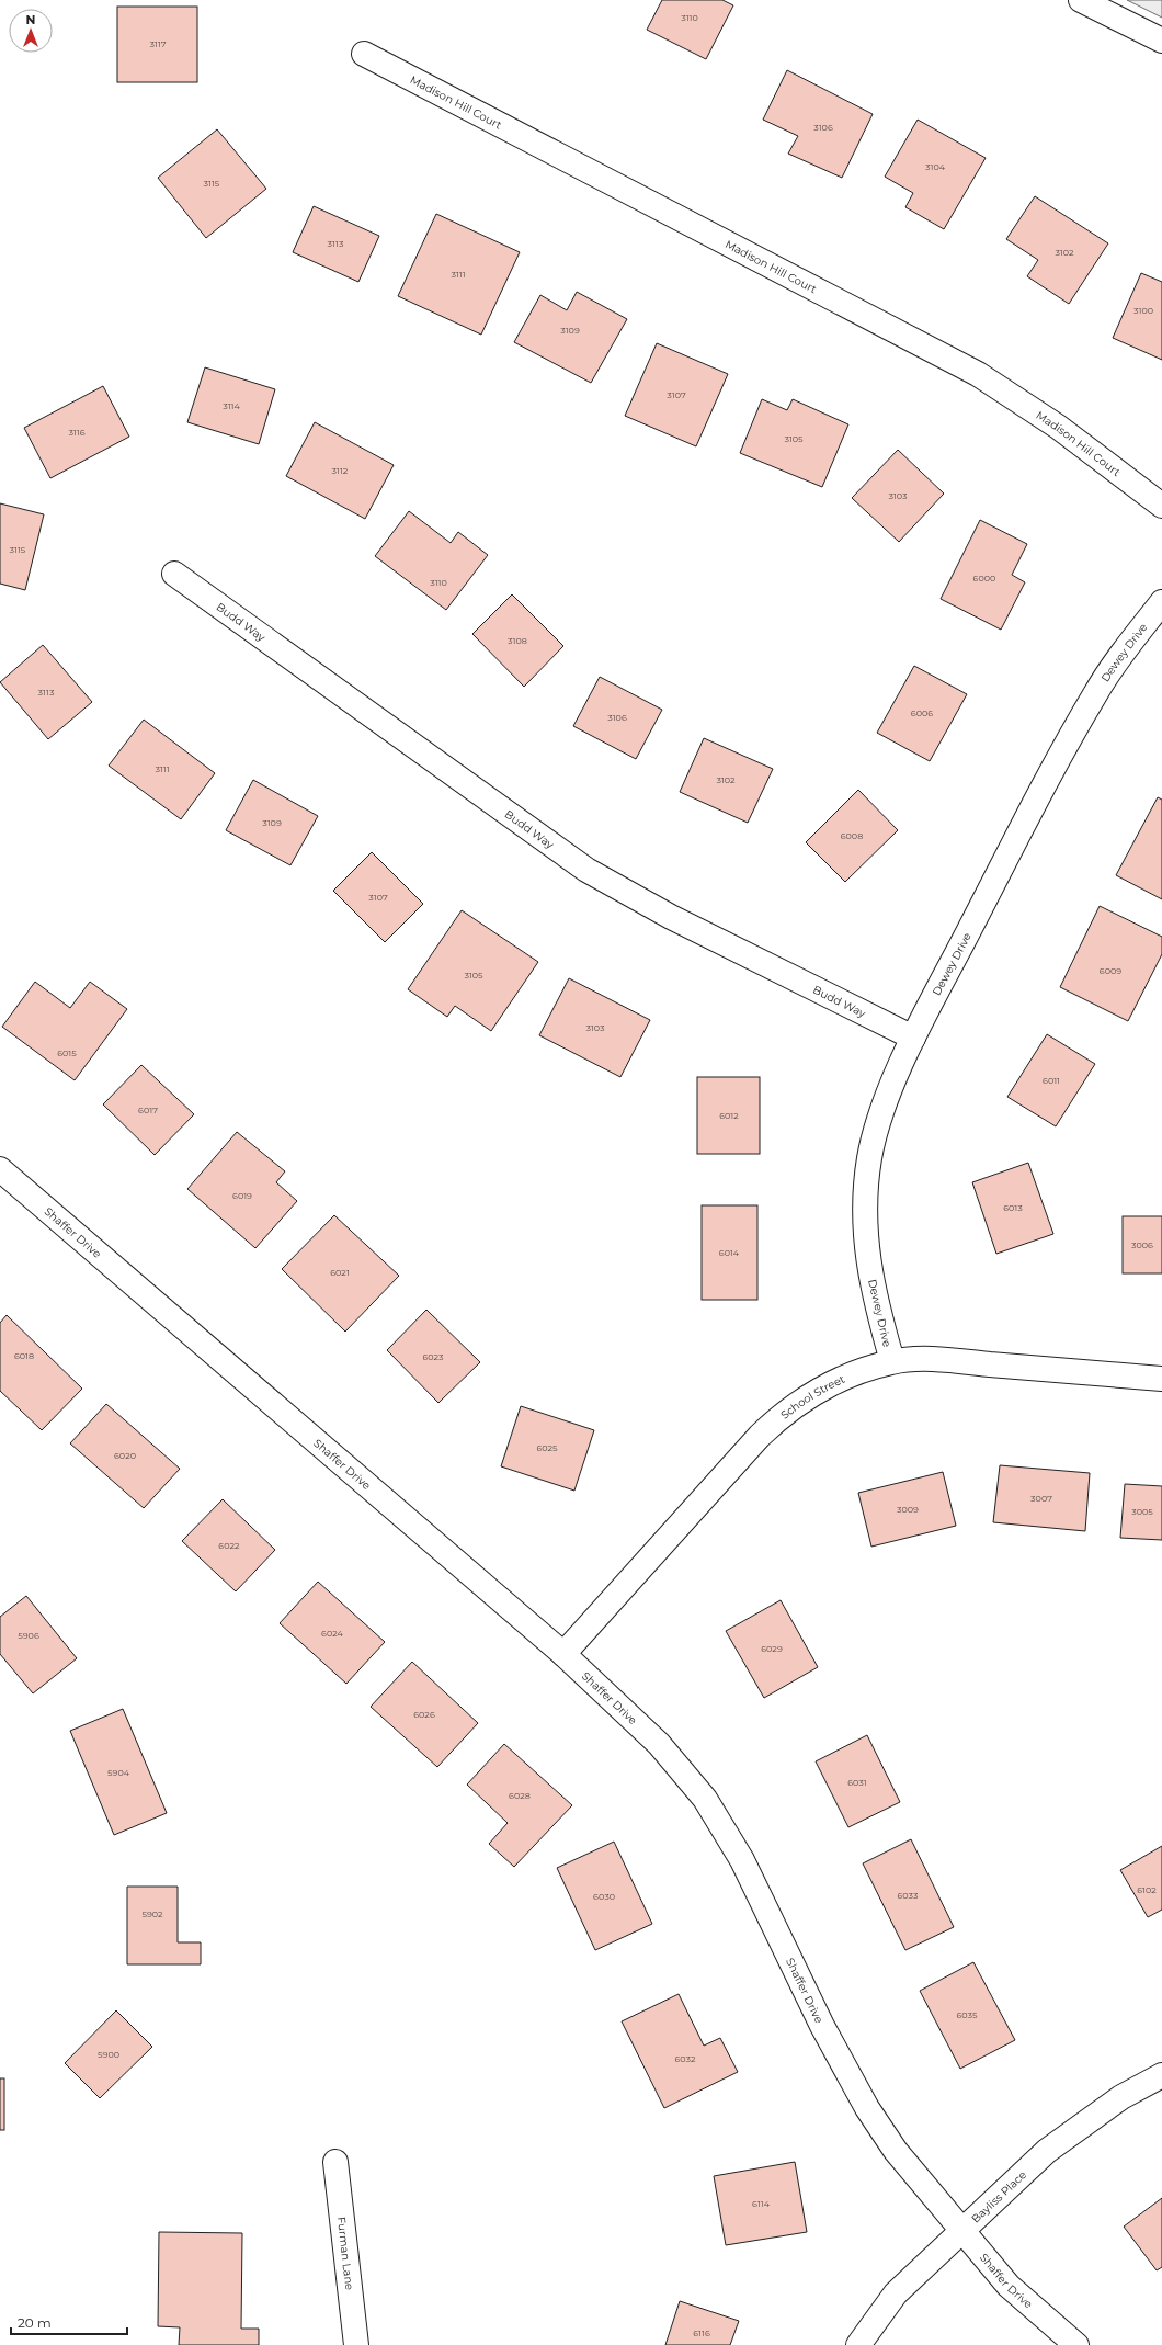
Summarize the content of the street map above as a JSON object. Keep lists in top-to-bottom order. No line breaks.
{"streets":{"street":["Madison Hill Court","Budd Way","Dewey Drive","Shaffer Drive","School Street","Bayliss Place","Furman Lane"]},"crossings":[["Budd Way","Dewey Drive"],["Dewey Drive","School Street"],["Shaffer Drive","School Street"],["Shaffer Drive","Bayliss Place"]],"house_numbers":["3110","3117","3106","3104","3115","3113","3102","3111","3100","3109","3107","3114","3116","3105","3112","3103","3115","6000","3110","3108","3113","6006","3106","3111","3102","3109","6008","3107","6009","3105","3103","6015","6011","6017","6012","6019","6013","3006","6014","6021","6018","6023","6025","6020","3007","3009","3005","6022","6024","5906","6029","6026","5904","6031","6028","6102","6033","6030","5902","6035","5900","6032","6114","6116"],"scale_bar":"20 m","north":"top"}
